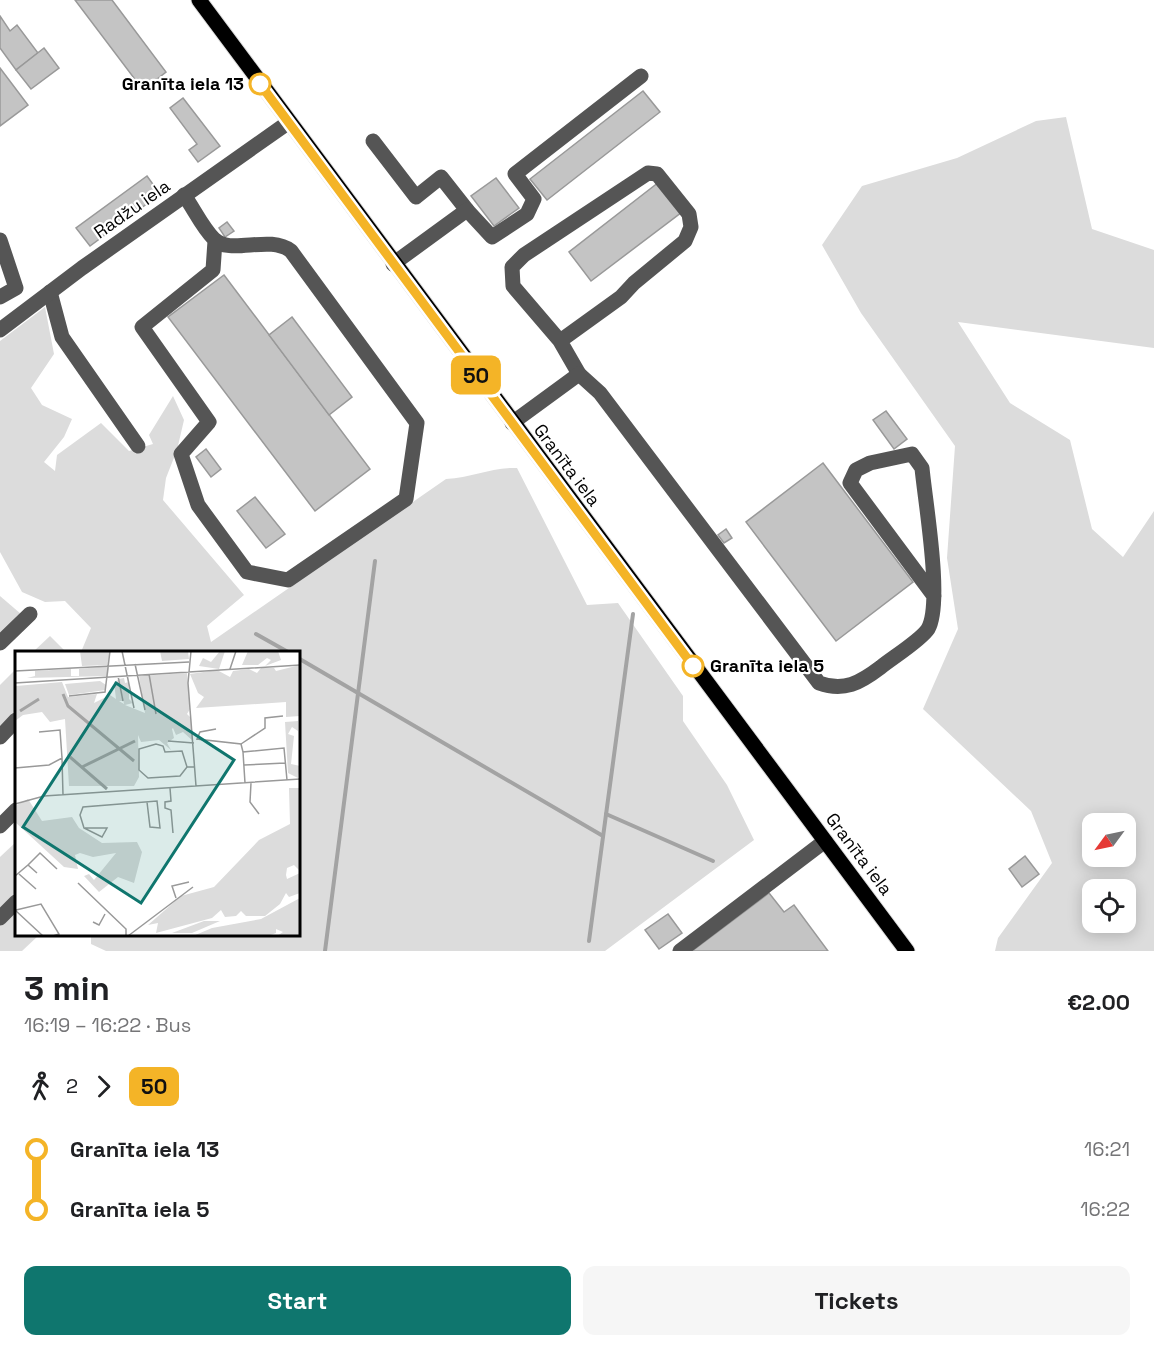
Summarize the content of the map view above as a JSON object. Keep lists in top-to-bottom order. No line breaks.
{"streets":{"main road":["Granīta iela"],"street":["Radžu iela"]},"crossings":[["Radžu iela","Granīta iela"]],"places":["Granīta iela 13","Granīta iela 5"],"lines":["bus line 50"],"north":"bottom left","page":{"on_map":"50","heading":["3 min","16:19 – 16:22 · Bus","€2.00"],"legs":["2","50"],"list":[{"name":"Granīta iela 13","value":"16:21"},{"name":"Granīta iela 5","value":"16:22"}],"buttons":["Start","Tickets"]}}
